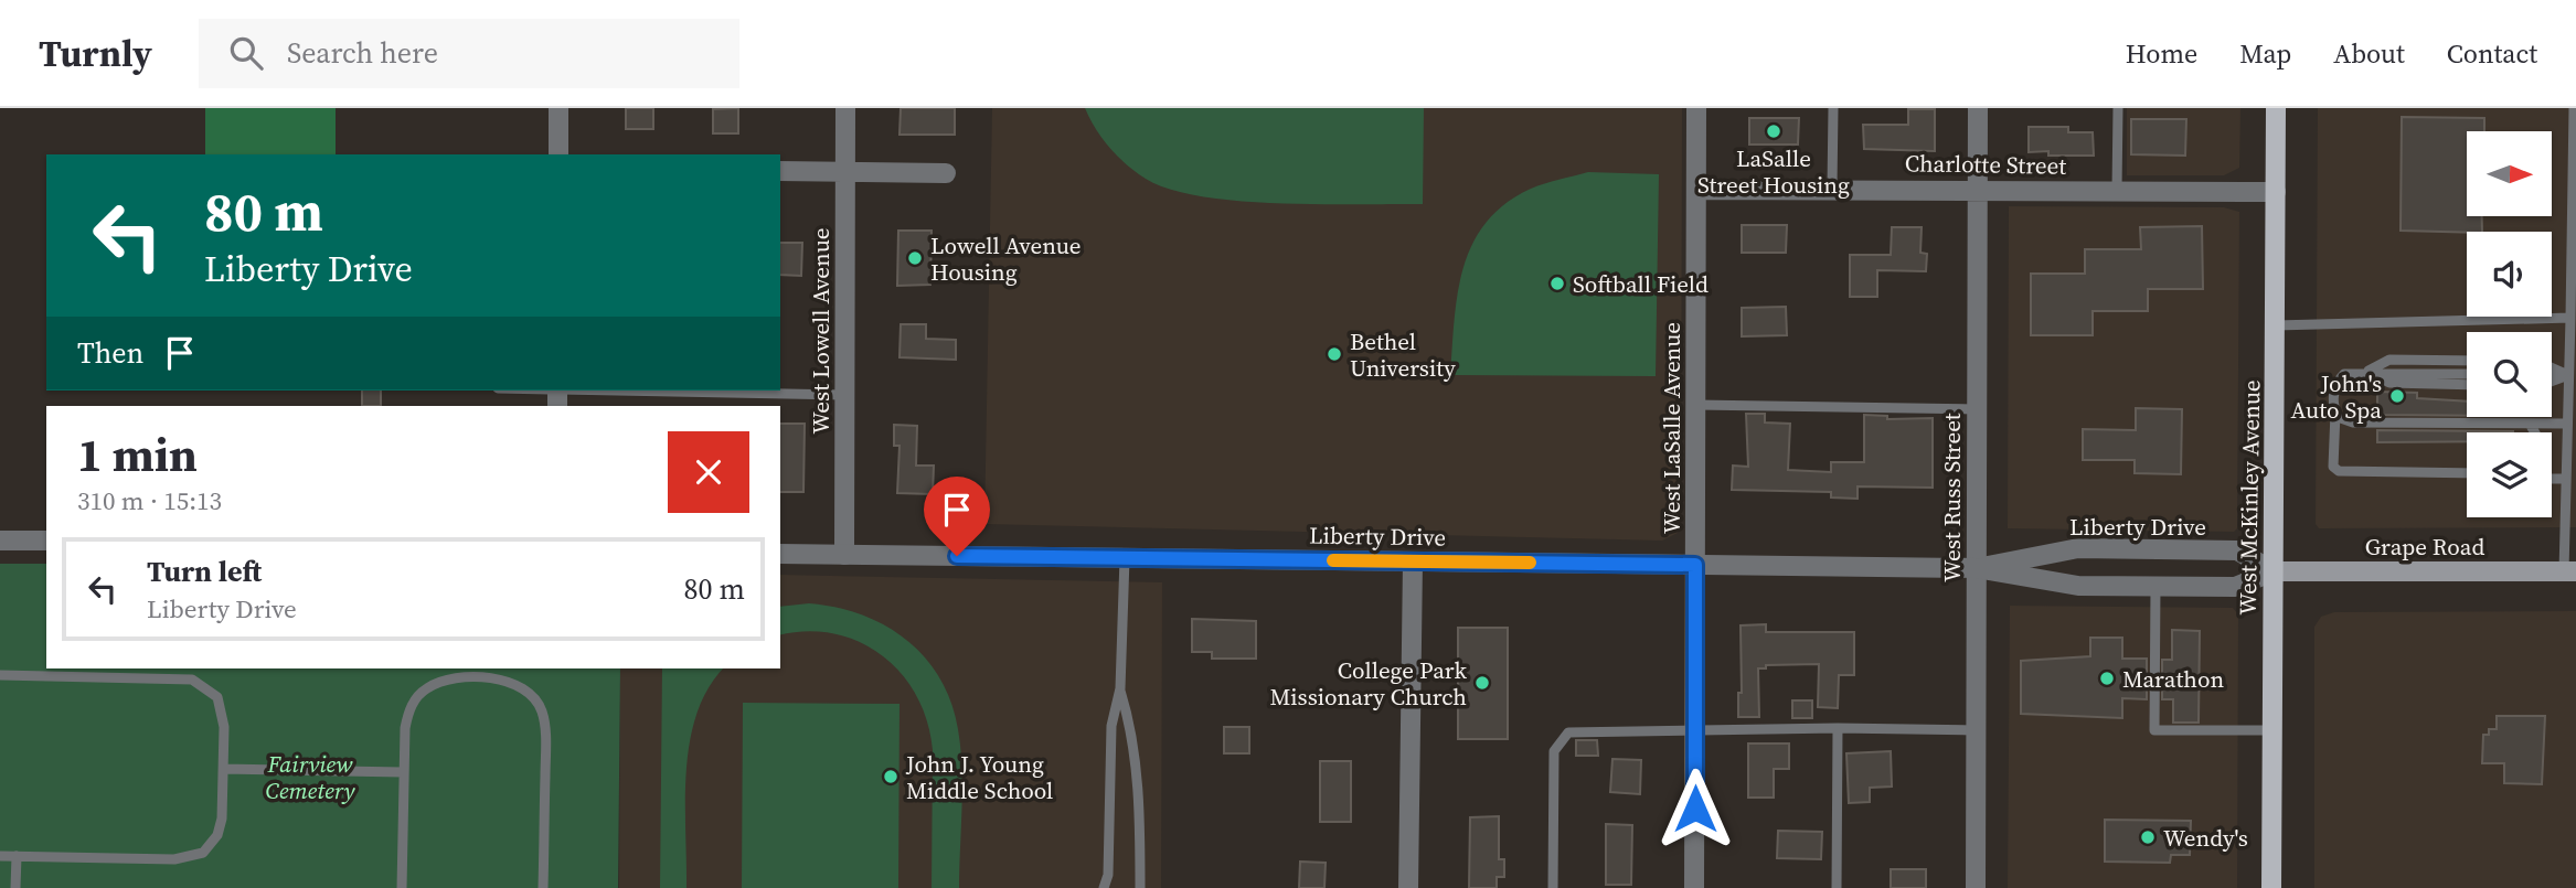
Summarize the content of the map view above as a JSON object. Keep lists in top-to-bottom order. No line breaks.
{"streets":{"main road":["West McKinley Avenue","Grape Road"],"street":["Charlotte Street","West Lowell Avenue","West LaSalle Avenue","West Russ Street","Liberty Drive"]},"crossings":[["Charlotte Street","West LaSalle Avenue"],["Charlotte Street","West Russ Street"],["Charlotte Street","West McKinley Avenue"],["West Lowell Avenue","Liberty Drive"],["West LaSalle Avenue","Liberty Drive"],["West Russ Street","Liberty Drive"],["West McKinley Avenue","Liberty Drive"],["West McKinley Avenue","Grape Road"],["Liberty Drive","Grape Road"]],"parks":["Fairview Cemetery"],"places":["LaSalle Street Housing","Lowell Avenue Housing","Softball Field","Bethel University","John's Auto Spa","Marathon","College Park Missionary Church","John J. Young Middle School","Wendy's"],"north":"right","page":{"header":"Turnly","search":"Search here","nav":["Home","Map","About","Contact"],"turn":["80 m","Liberty Drive"],"then":"Then","heading":["1 min","310 m · 15:13"],"list":[{"name":"Turn left","note":"Liberty Drive","value":"80 m"}]}}
